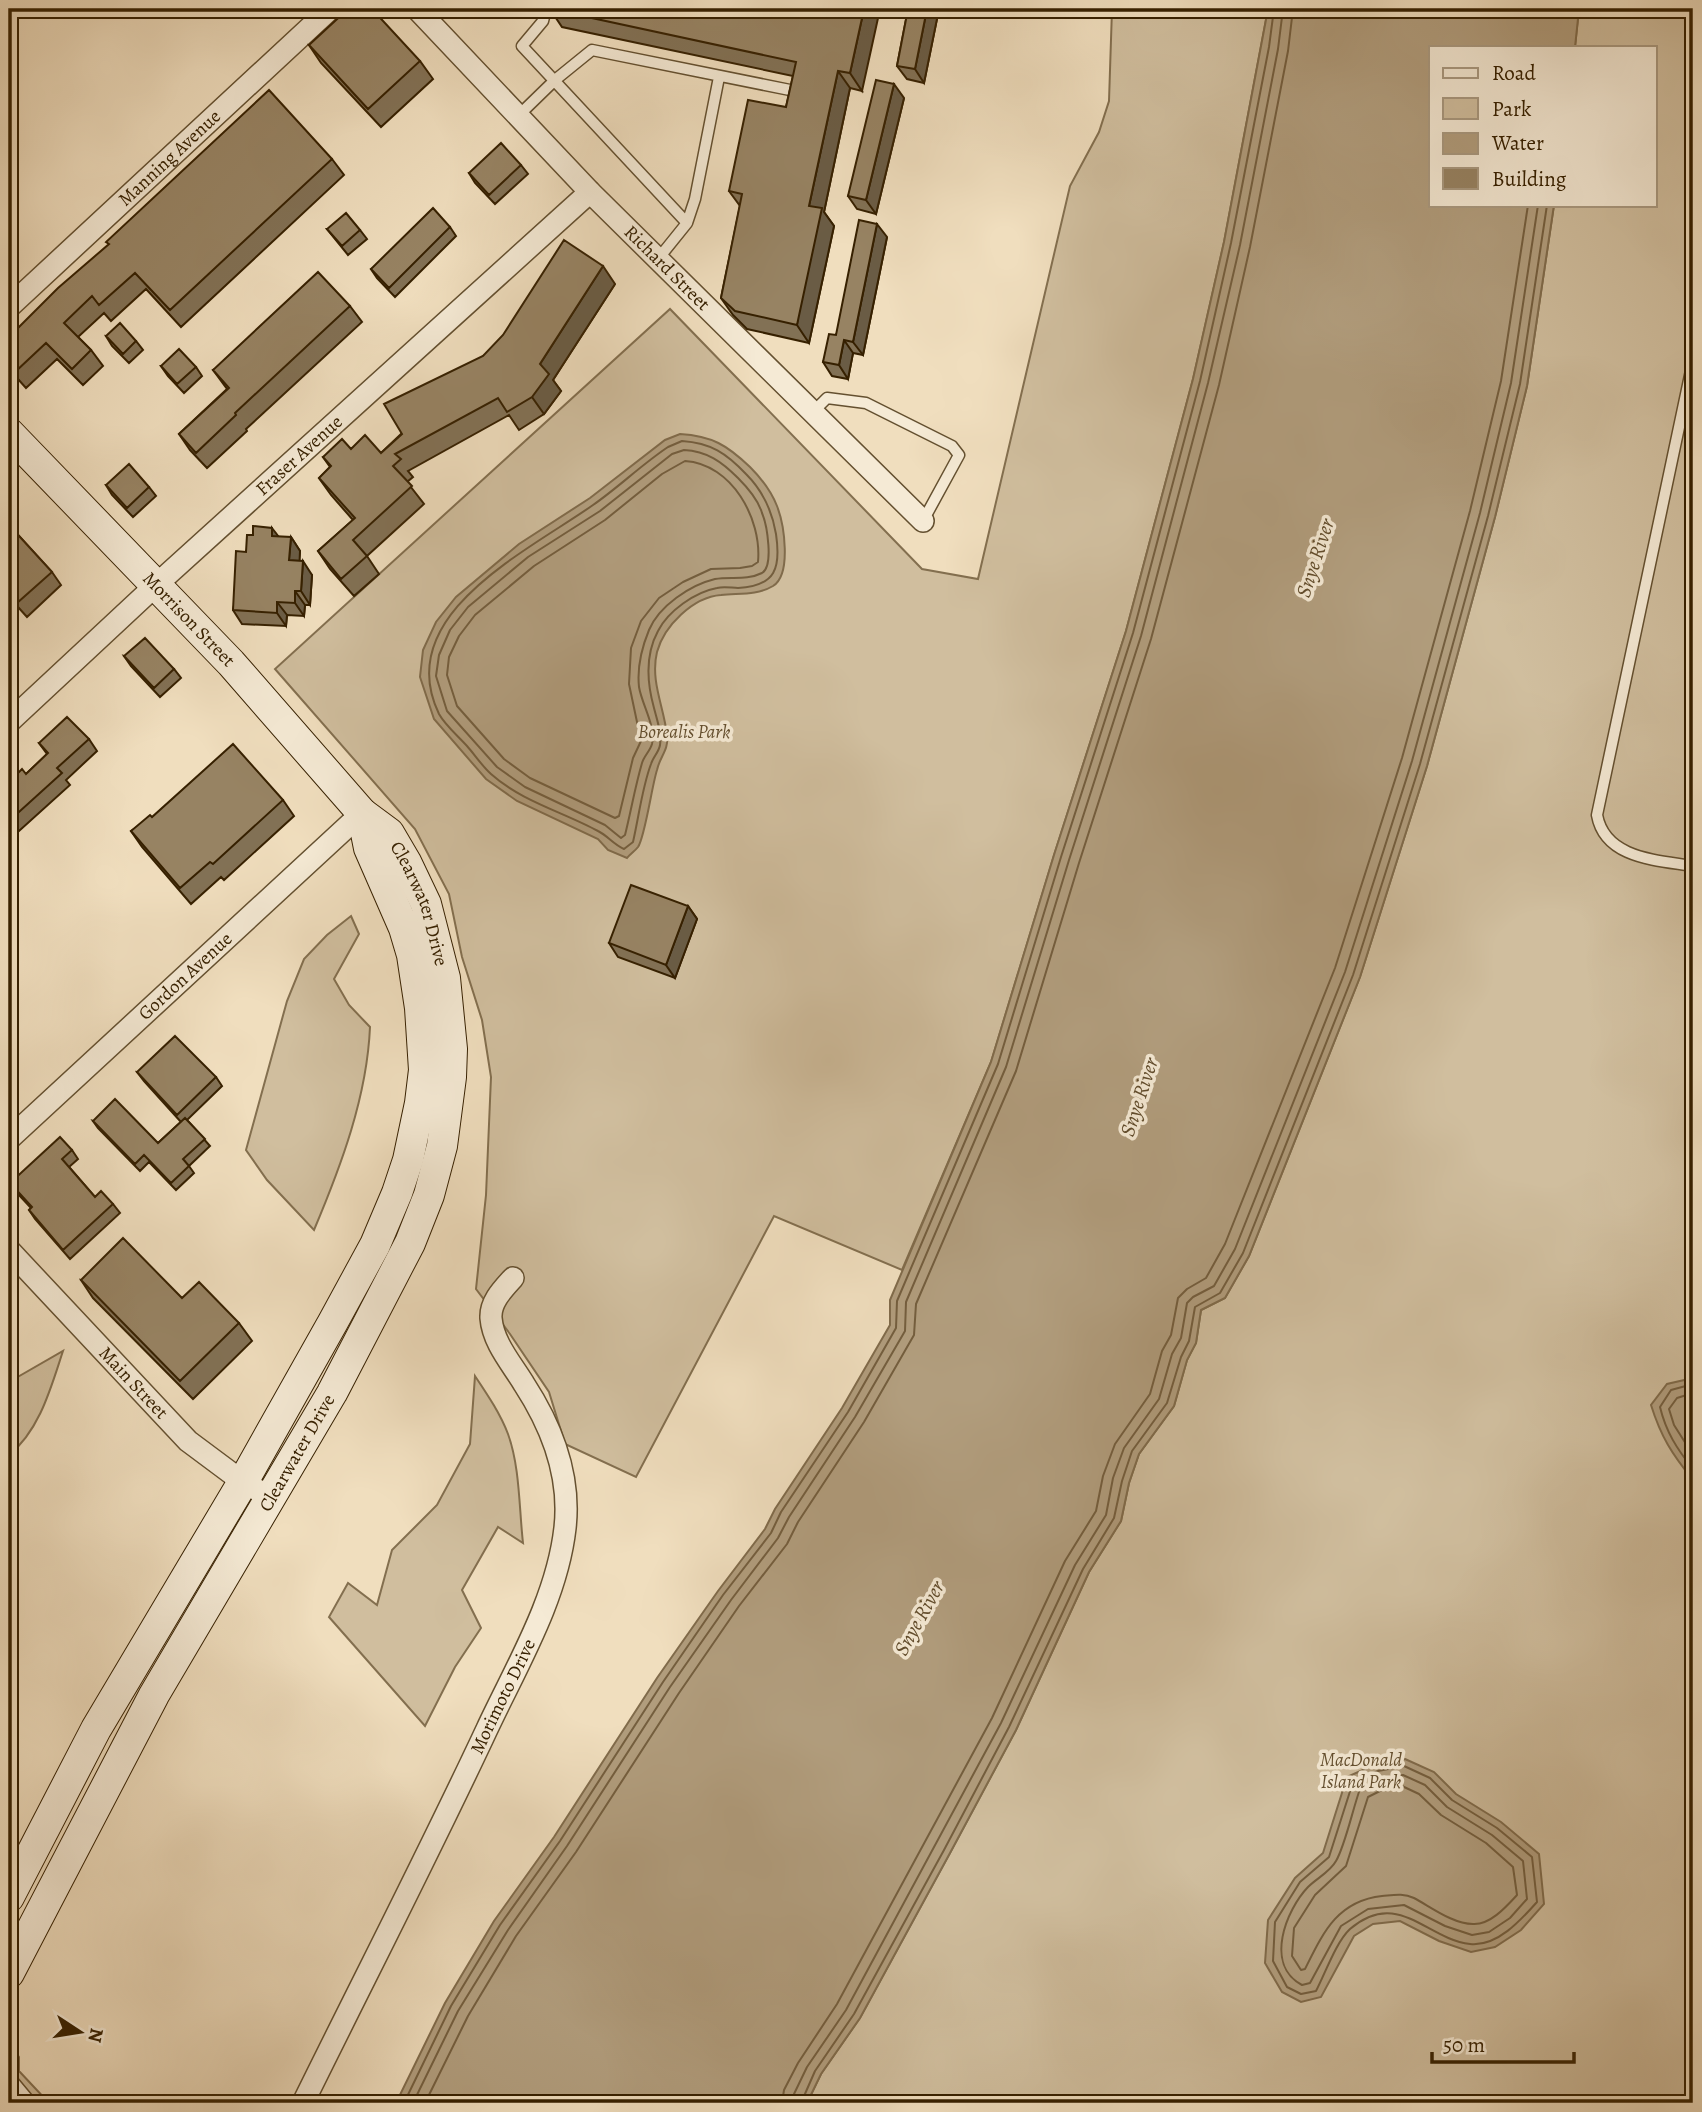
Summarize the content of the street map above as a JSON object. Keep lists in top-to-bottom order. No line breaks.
{"streets":{"main road":["Morrison Street","Clearwater Drive"],"street":["Manning Avenue","Richard Street","Fraser Avenue","Gordon Avenue","Main Street","Morimoto Drive"]},"crossings":[["Richard Street","Fraser Avenue"],["Fraser Avenue","Morrison Street"],["Morrison Street","Clearwater Drive"],["Morrison Street","Gordon Avenue"],["Clearwater Drive","Gordon Avenue"],["Clearwater Drive","Main Street"]],"water":["Snye River"],"parks":["Borealis Park","MacDonald Island Park"],"legend":["Road","Park","Water","Building"],"scale_bar":"50 m","north":"right"}
